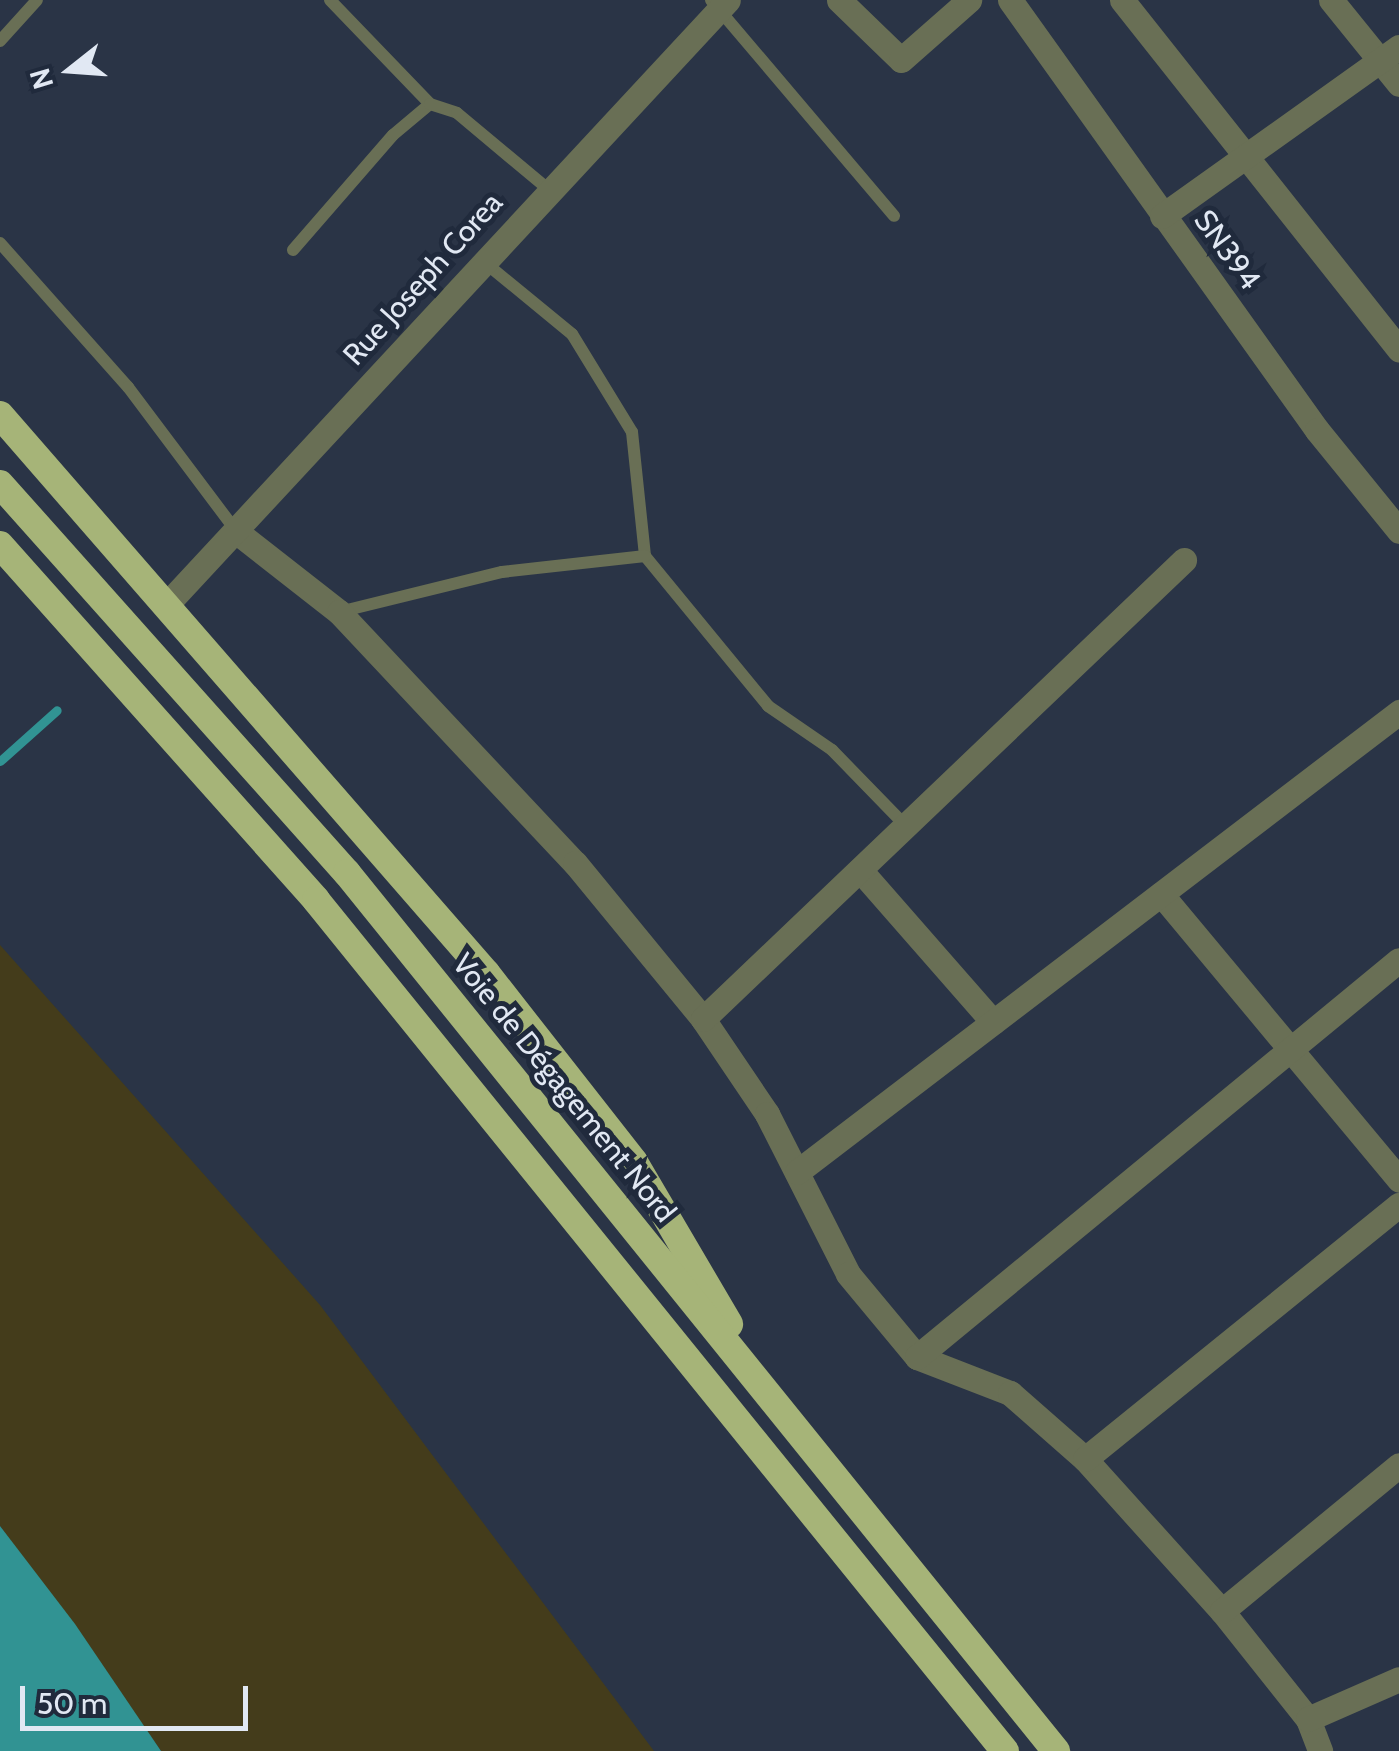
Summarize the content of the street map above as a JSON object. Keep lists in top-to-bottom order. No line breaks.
{"streets":{"highway":["Voie de Dégagement Nord"],"street":["SN394","Rue Joseph Corea"]},"scale_bar":"50 m","north":"left"}
